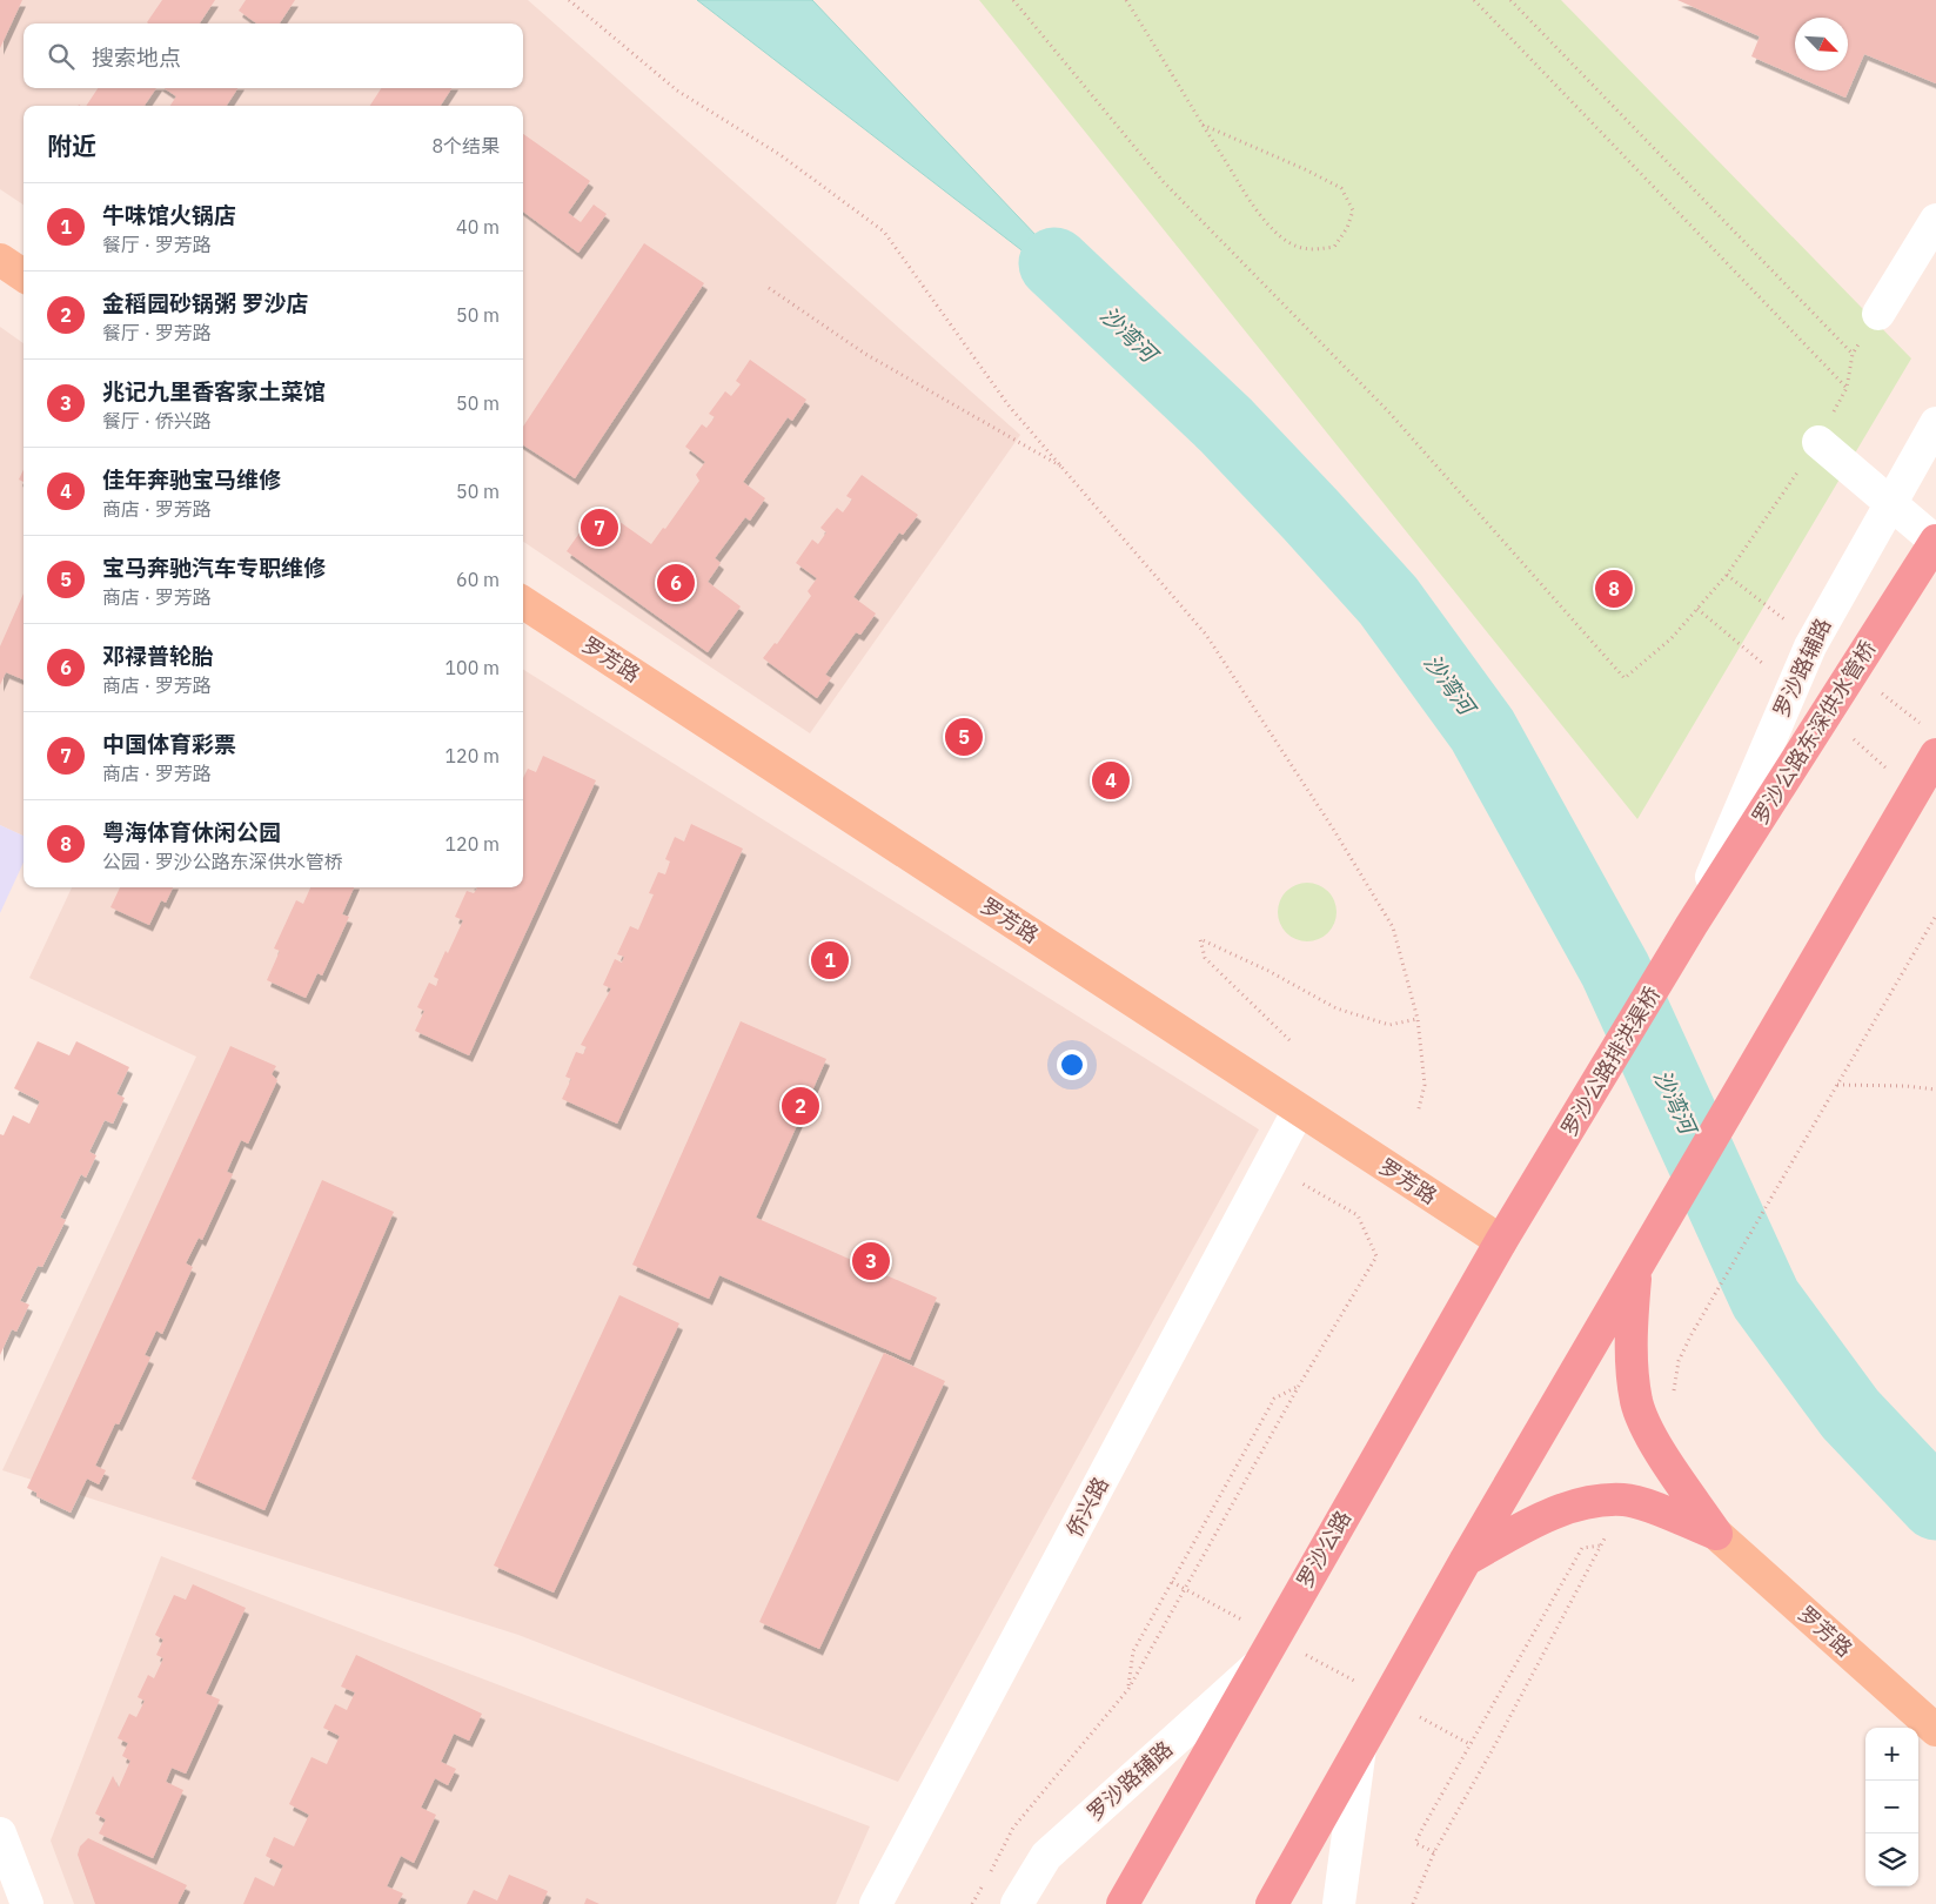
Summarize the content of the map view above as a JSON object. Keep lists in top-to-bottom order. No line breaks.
{"streets":{"highway":["罗沙公路东深供水管桥","罗沙公路排洪渠桥","罗沙公路"],"main road":["罗芳路"],"street":["罗沙路辅路","侨兴路"]},"crossings":[["罗芳路","侨兴路"],["罗芳路","罗沙公路"],["罗沙路辅路","罗沙公路东深供水管桥"],["罗沙路辅路","罗沙公路排洪渠桥"],["罗沙路辅路","罗沙公路"],["罗沙公路东深供水管桥","罗沙公路排洪渠桥"],["罗沙公路排洪渠桥","罗沙公路"]],"water":["沙湾河"],"north":"bottom right","page":{"search":"搜索地点","heading":["附近","8个结果"],"list":[{"mark":"1","name":"牛味馆火锅店","note":"餐厅 · 罗芳路","value":"40 m"},{"mark":"2","name":"金稻园砂锅粥 罗沙店","note":"餐厅 · 罗芳路","value":"50 m"},{"mark":"3","name":"兆记九里香客家土菜馆","note":"餐厅 · 侨兴路","value":"50 m"},{"mark":"4","name":"佳年奔驰宝马维修","note":"商店 · 罗芳路","value":"50 m"},{"mark":"5","name":"宝马奔驰汽车专职维修","note":"商店 · 罗芳路","value":"60 m"},{"mark":"6","name":"邓禄普轮胎","note":"商店 · 罗芳路","value":"100 m"},{"mark":"7","name":"中国体育彩票","note":"商店 · 罗芳路","value":"120 m"},{"mark":"8","name":"粤海体育休闲公园","note":"公园 · 罗沙公路东深供水管桥","value":"120 m"}],"pins":["7","6","8","5","4","1","2","3"],"map_buttons":["+","−"]}}
